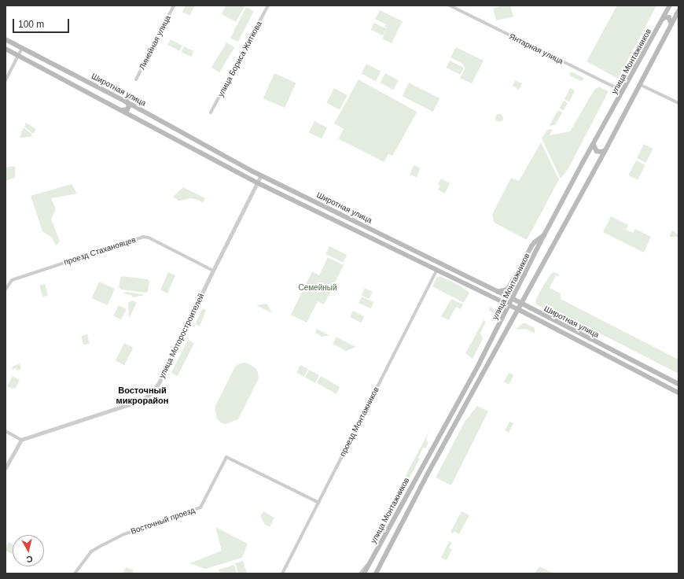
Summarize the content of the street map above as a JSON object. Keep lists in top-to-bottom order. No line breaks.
{"streets":{"main road":["улица Монтажников","Широтная улица"],"street":["Линейная улица","Янтарная улица","улица Бориса Житкова","проезд Стахановцев","улица Моторостроителей","проезд Монтажников","Восточный проезд"]},"crossings":[["Янтарная улица","улица Монтажников"],["улица Монтажников","Широтная улица"],["Широтная улица","улица Моторостроителей"],["Широтная улица","проезд Монтажников"],["проезд Стахановцев","улица Моторостроителей"],["проезд Монтажников","Восточный проезд"]],"districts":["Восточный микрорайон"],"parks":["Семейный"],"scale_bar":"100 m","north":"bottom"}
